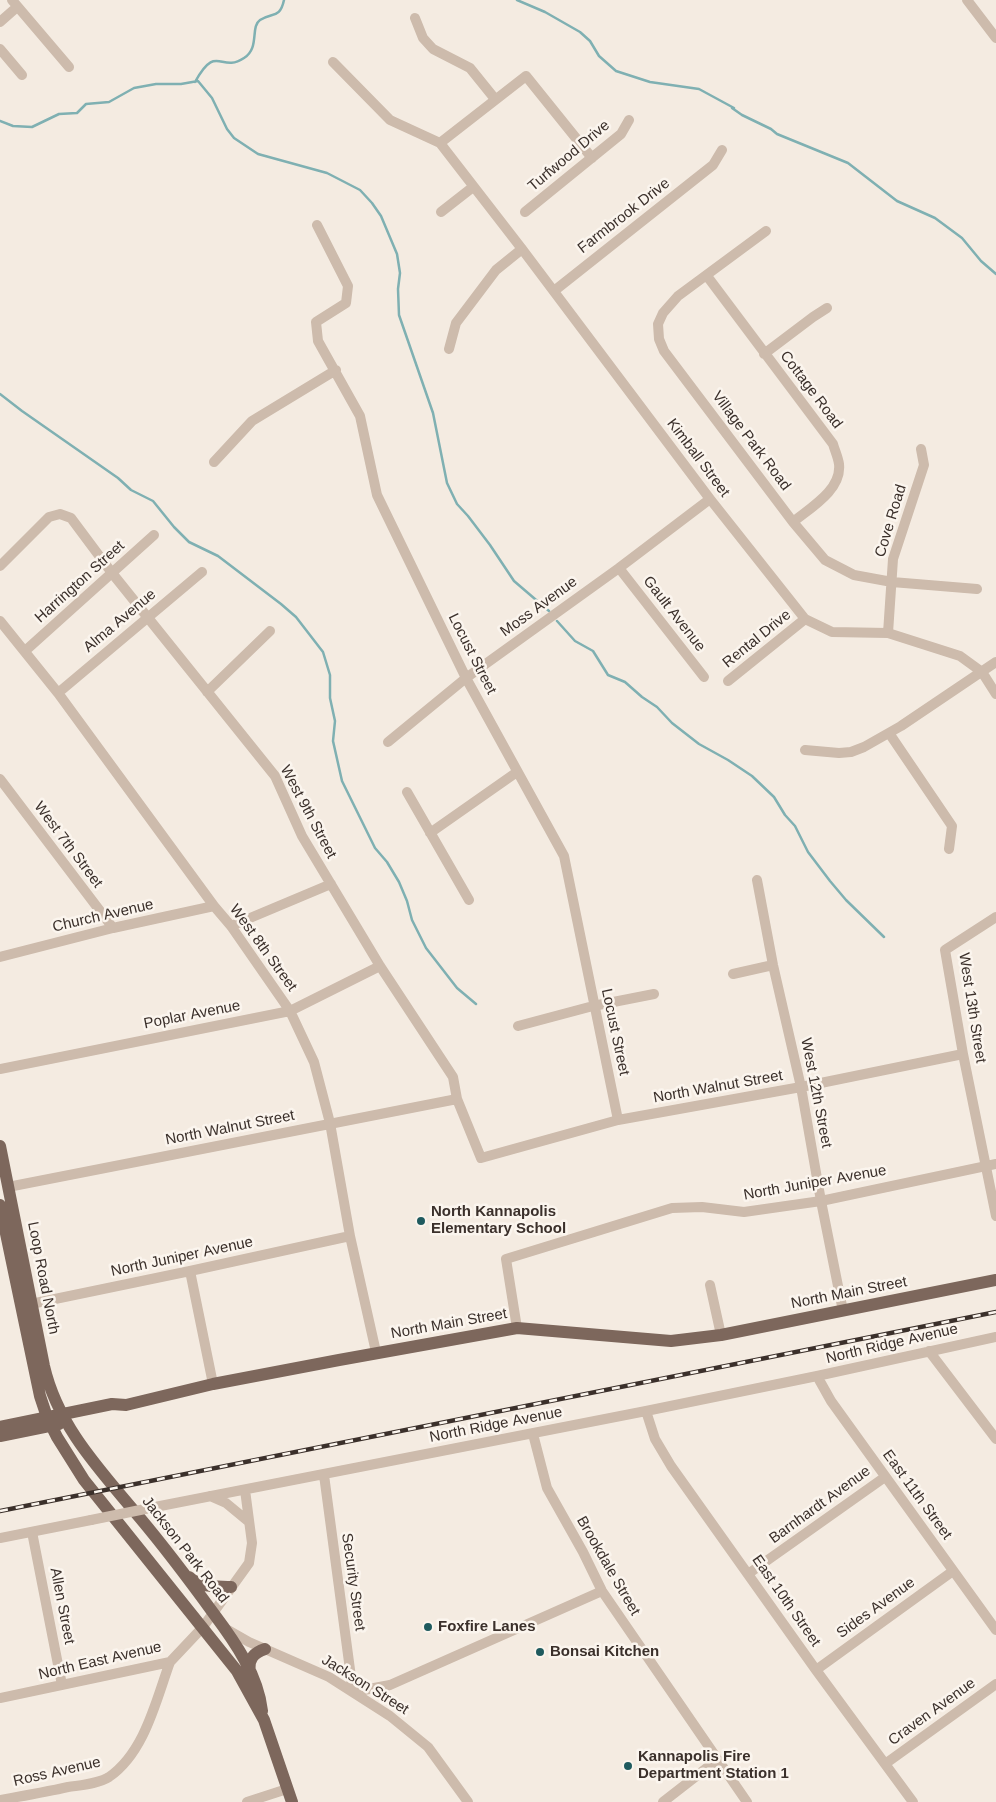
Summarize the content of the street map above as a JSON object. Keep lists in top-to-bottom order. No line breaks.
{"streets":{"main road":["Loop Road North","North Main Street","Jackson Park Road"],"street":["Turfwood Drive","Farmbrook Drive","Cottage Road","Village Park Road","Kimball Street","Cove Road","Harrington Street","Moss Avenue","Gault Avenue","Alma Avenue","Rental Drive","Locust Street","West 9th Street","West 7th Street","Church Avenue","West 8th Street","West 13th Street","Poplar Avenue","North Walnut Street","West 12th Street","North Juniper Avenue","North Ridge Avenue","East 11th Street","Barnhardt Avenue","Brookdale Street","Security Street","East 10th Street","Allen Street","Sides Avenue","North East Avenue","Jackson Street","Craven Avenue","Ross Avenue"]},"crossings":[["Farmbrook Drive","Kimball Street"],["Cottage Road","Village Park Road"],["Village Park Road","Cove Road"],["Kimball Street","Cove Road"],["Kimball Street","Moss Avenue"],["Kimball Street","Rental Drive"],["Harrington Street","West 9th Street"],["Harrington Street","West 8th Street"],["Moss Avenue","Gault Avenue"],["Moss Avenue","Locust Street"],["Alma Avenue","West 9th Street"],["Alma Avenue","West 8th Street"],["Locust Street","North Walnut Street"],["West 9th Street","Poplar Avenue"],["West 9th Street","North Walnut Street"],["West 7th Street","Church Avenue"],["Church Avenue","West 8th Street"],["West 8th Street","Poplar Avenue"],["West 8th Street","North Walnut Street"],["West 8th Street","North Juniper Avenue"],["West 8th Street","North Main Street"],["West 13th Street","North Walnut Street"],["West 13th Street","North Juniper Avenue"],["North Walnut Street","West 12th Street"],["North Walnut Street","Loop Road North"],["West 12th Street","North Juniper Avenue"],["West 12th Street","North Main Street"],["North Juniper Avenue","Loop Road North"],["North Juniper Avenue","North Main Street"],["Loop Road North","North Main Street"],["Loop Road North","Jackson Park Road"],["North Main Street","Jackson Park Road"],["North Ridge Avenue","East 11th Street"],["North Ridge Avenue","Brookdale Street"],["North Ridge Avenue","Security Street"],["North Ridge Avenue","East 10th Street"],["North Ridge Avenue","Allen Street"],["North Ridge Avenue","North East Avenue"],["East 11th Street","Barnhardt Avenue"],["East 11th Street","Sides Avenue"],["Barnhardt Avenue","East 10th Street"],["Jackson Park Road","North East Avenue"],["Jackson Park Road","Jackson Street"],["Security Street","Jackson Street"],["East 10th Street","Sides Avenue"],["East 10th Street","Craven Avenue"],["Allen Street","North East Avenue"],["North East Avenue","Ross Avenue"]],"places":["North Kannapolis Elementary School","Foxfire Lanes","Bonsai Kitchen","Kannapolis Fire Department Station 1"]}
